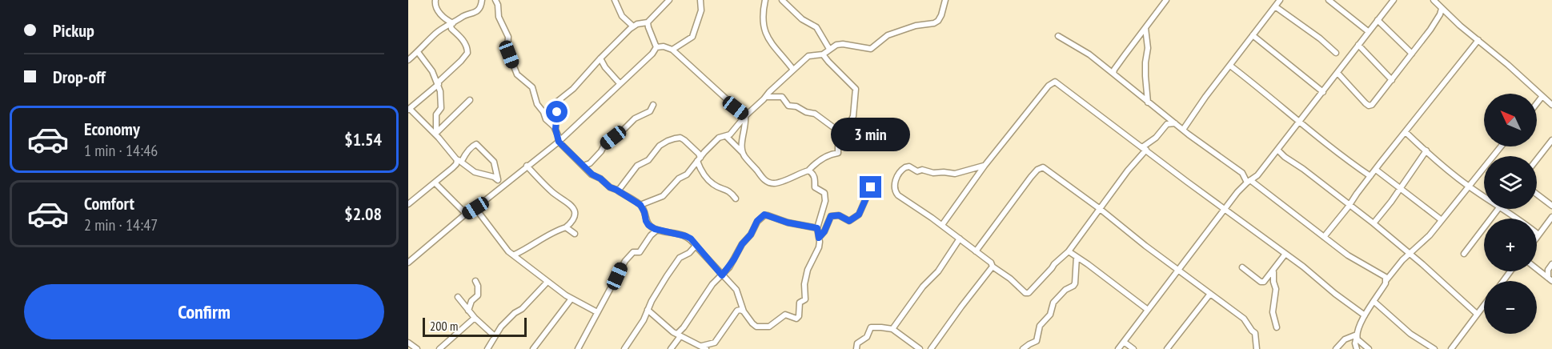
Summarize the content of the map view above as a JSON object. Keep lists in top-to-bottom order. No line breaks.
{"scale_bar":"200 m","north":"top left","page":{"banner":["Pickup","Drop-off"],"map_buttons":["+","−"],"list":[{"name":"Economy","note":"1 min · 14:46","value":"$1.54"},{"name":"Comfort","note":"2 min · 14:47","value":"$2.08"}],"bubble":"3 min","buttons":"Confirm","scale":"200 m"}}
